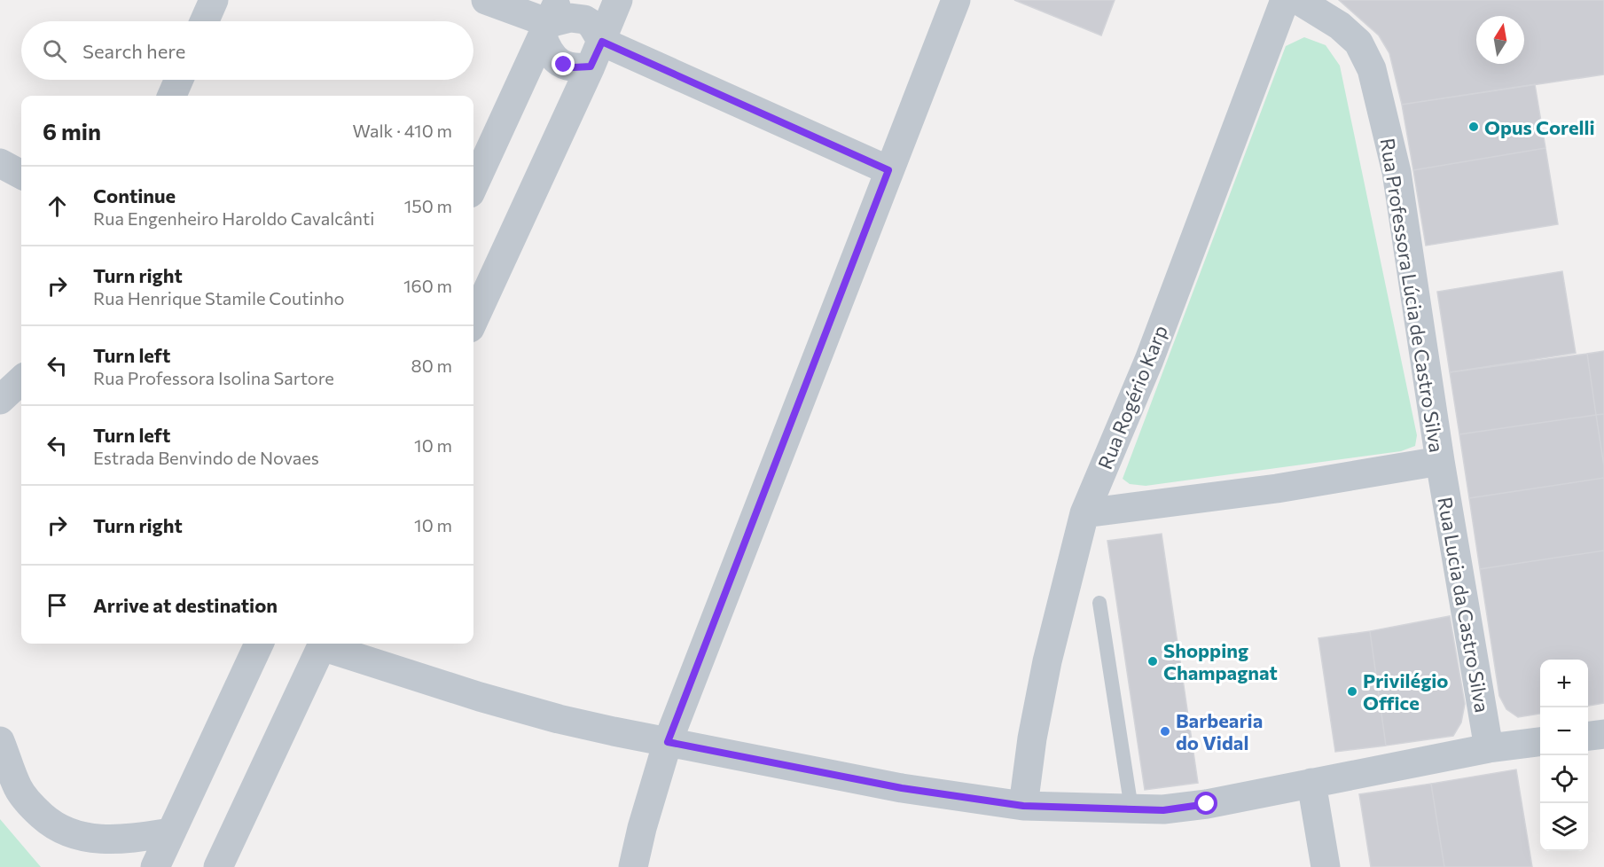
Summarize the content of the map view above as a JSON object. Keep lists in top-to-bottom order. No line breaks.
{"streets":{"street":["Rua Professora Lúcia de Castro Silva","Rua Rogério Karp","Rua Lucia da Castro Silva"]},"crossings":[["Rua Professora Lúcia de Castro Silva","Rua Rogério Karp"],["Rua Professora Lúcia de Castro Silva","Rua Lucia da Castro Silva"]],"places":["Opus Corelli","Shopping Champagnat","Privilégio Office","Barbearia do Vidal"],"north":"top","page":{"search":"Search here","heading":["6 min","Walk · 410 m"],"list":[["Continue","Rua Engenheiro Haroldo Cavalcânti","150 m"],["Turn right","Rua Henrique Stamile Coutinho","160 m"],["Turn left","Rua Professora Isolina Sartore","80 m"],["Turn left","Estrada Benvindo de Novaes","10 m"],["Turn right","10 m"],"Arrive at destination"],"map_buttons":["+","−"]}}
